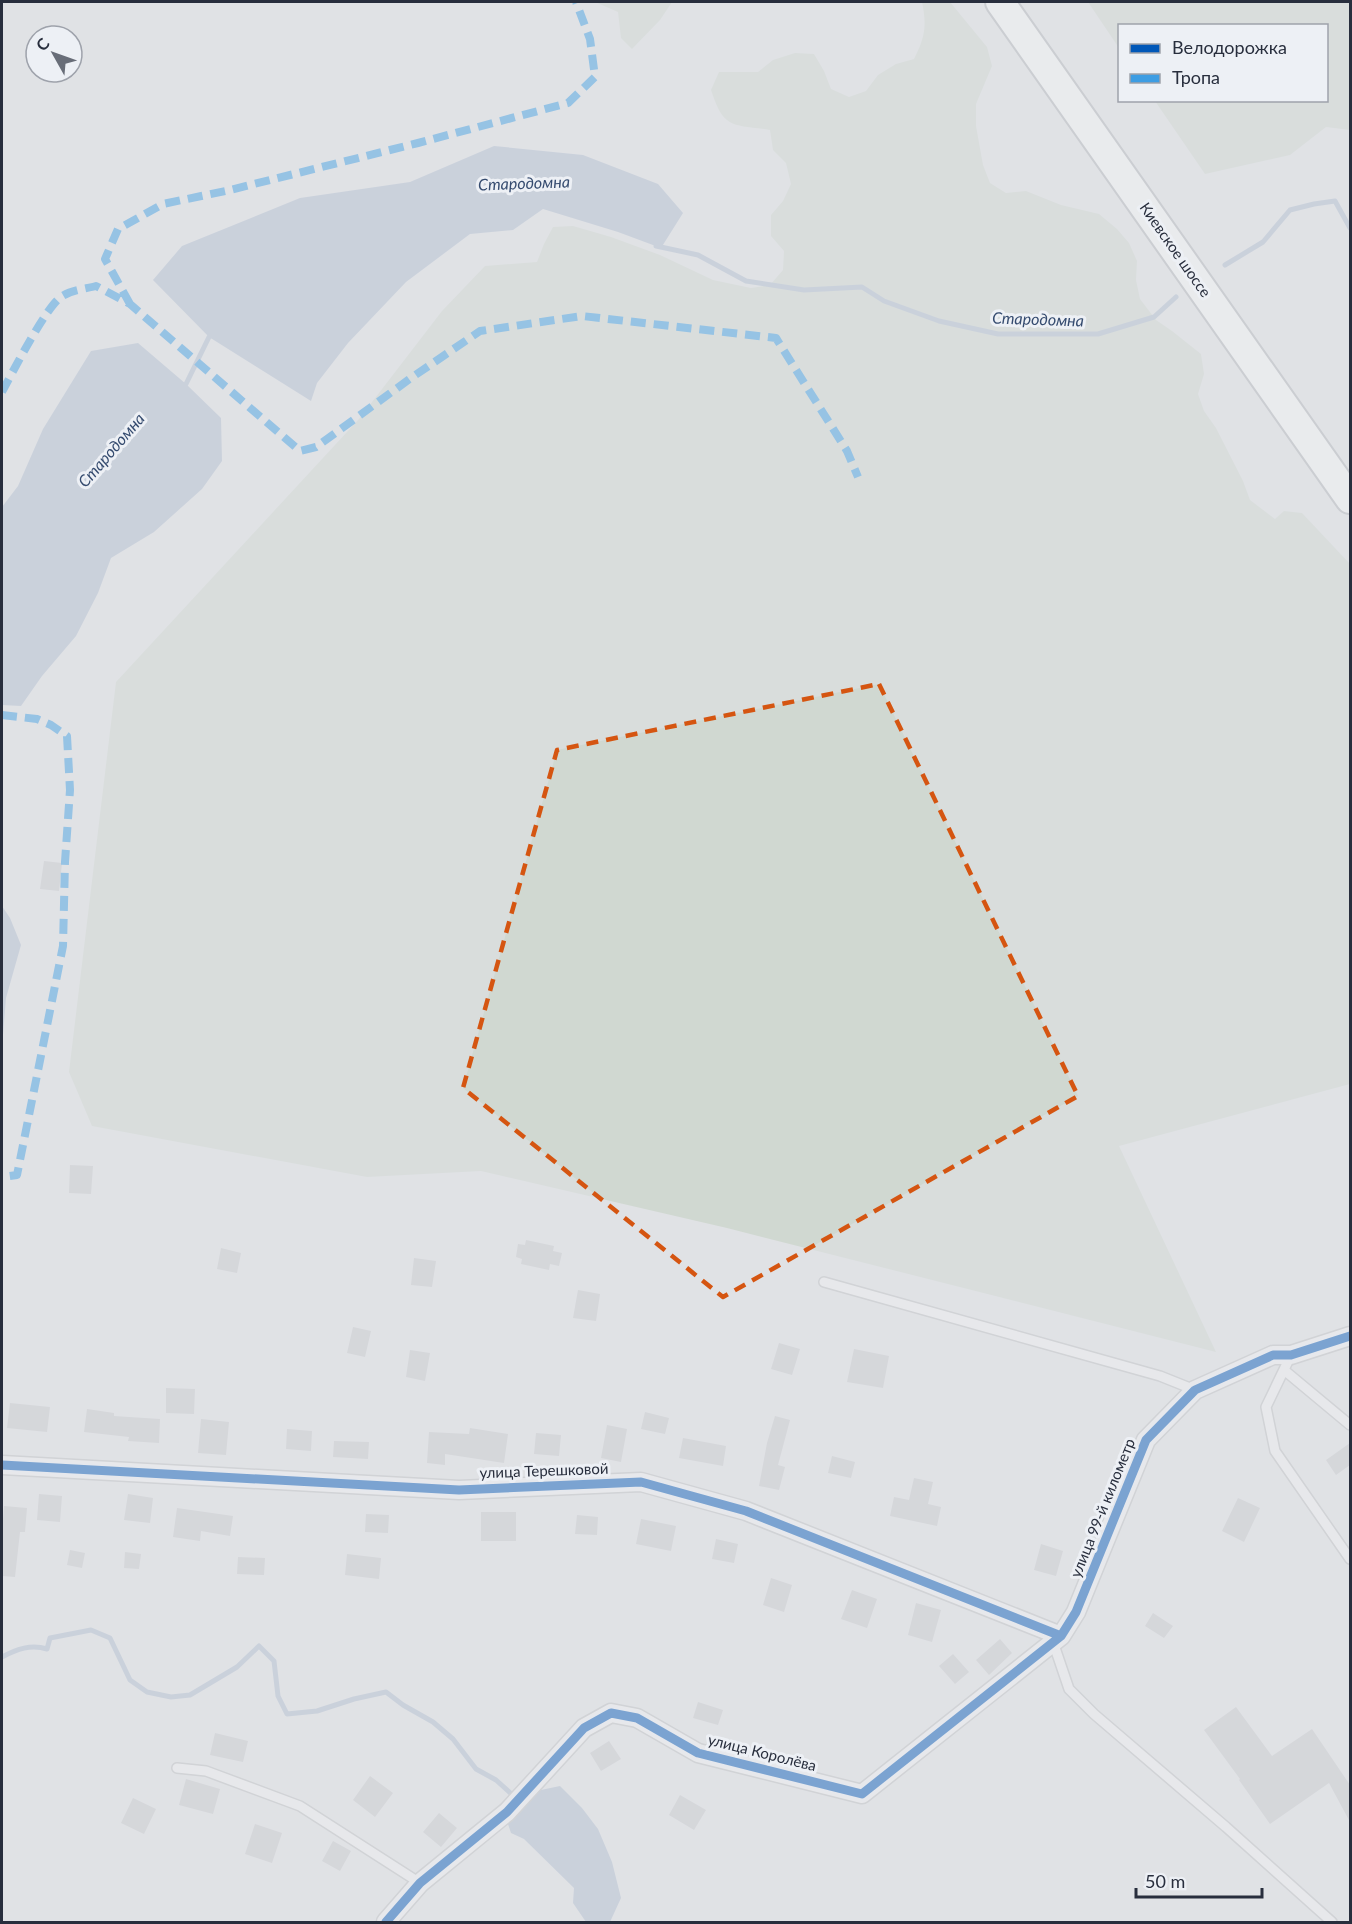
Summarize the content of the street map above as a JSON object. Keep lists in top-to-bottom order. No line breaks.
{"streets":{"highway":["Киевское шоссе"],"street":["улица Терешковой","улица 99-й километр","улица Королёва"]},"crossings":[["улица Терешковой","улица 99-й километр"],["улица Терешковой","улица Королёва"],["улица 99-й километр","улица Королёва"]],"water":["Стародомна"],"legend":["Велодорожка","Тропа"],"scale_bar":"50 m","north":"top left"}
